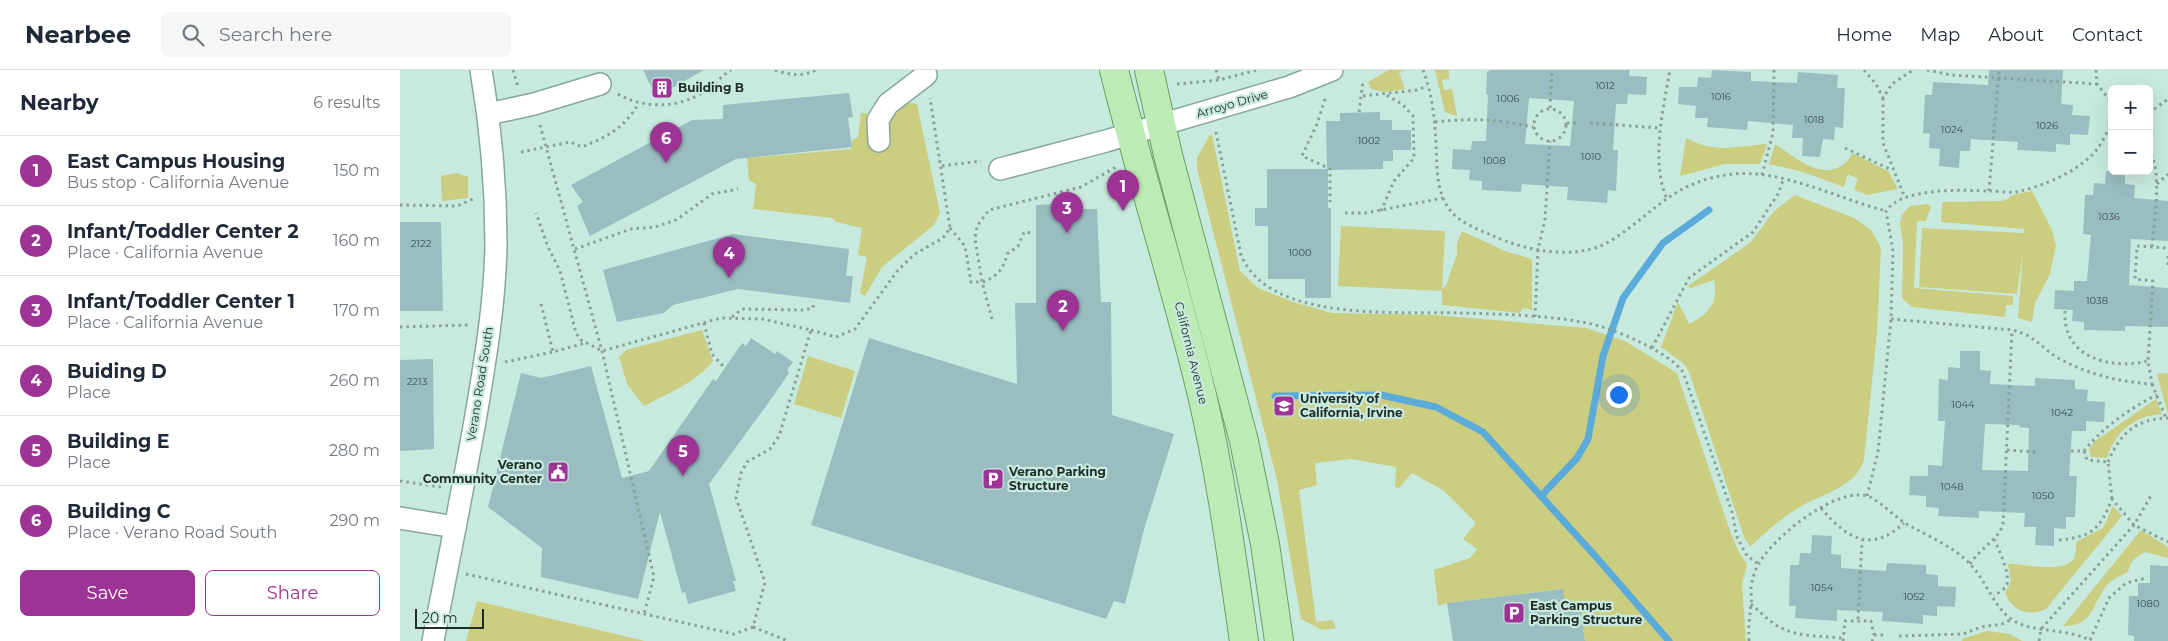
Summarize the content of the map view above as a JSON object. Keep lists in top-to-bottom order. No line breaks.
{"streets":{"main road":["California Avenue"],"street":["Arroyo Drive","Verano Road South"]},"crossings":[["Arroyo Drive","California Avenue"]],"places":{"building":["Building B"],"school or university":["University of California, Irvine"],"public building":["Verano Community Center"],"parking":["Verano Parking Structure","East Campus Parking Structure"]},"house_numbers":["1012","1016","1006","1018","1026","1024","1002","1010","1008","1036","2122","1000","1038","2213","1044","1042","1048","1050","1054","1052","1080"],"scale_bar":"20 m","page":{"header":"Nearbee","search":"Search here","nav":["Home","Map","About","Contact"],"heading":["Nearby","6 results"],"map_buttons":["+","−"],"pins":["6","1","3","4","2","5"],"list":[{"mark":"1","name":"East Campus Housing","note":"Bus stop · California Avenue","value":"150 m"},{"mark":"2","name":"Infant/Toddler Center 2","note":"Place · California Avenue","value":"160 m"},{"mark":"3","name":"Infant/Toddler Center 1","note":"Place · California Avenue","value":"170 m"},{"mark":"4","name":"Buiding D","note":"Place","value":"260 m"},{"mark":"5","name":"Building E","note":"Place","value":"280 m"},{"mark":"6","name":"Building C","note":"Place · Verano Road South","value":"290 m"}],"buttons":["Save","Share"],"scale":"20 m"}}
